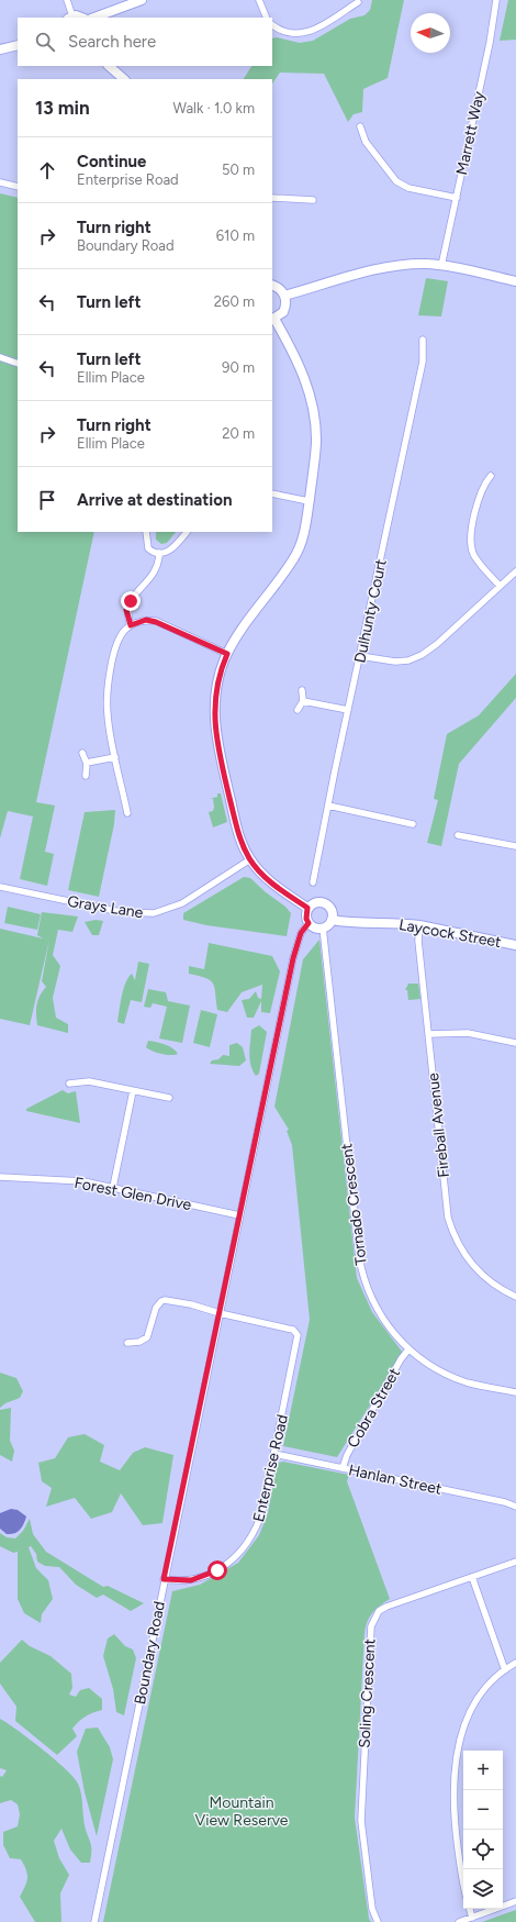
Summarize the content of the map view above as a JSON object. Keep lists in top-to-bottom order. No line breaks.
{"streets":{"street":["Marrett Way","Dulhunty Court","Grays Lane","Laycock Street","Fireball Avenue","Forest Glen Drive","Tornado Crescent","Cobra Street","Enterprise Road","Hanlan Street","Boundary Road","Soling Crescent"]},"crossings":[["Laycock Street","Fireball Avenue"],["Laycock Street","Tornado Crescent"],["Laycock Street","Boundary Road"],["Forest Glen Drive","Boundary Road"],["Tornado Crescent","Cobra Street"],["Tornado Crescent","Boundary Road"],["Cobra Street","Hanlan Street"],["Enterprise Road","Hanlan Street"],["Enterprise Road","Boundary Road"]],"parks":["Mountain View Reserve"],"north":"left","page":{"search":"Search here","heading":["13 min","Walk · 1.0 km"],"list":[["Continue","Enterprise Road","50 m"],["Turn right","Boundary Road","610 m"],["Turn left","260 m"],["Turn left","Ellim Place","90 m"],["Turn right","Ellim Place","20 m"],"Arrive at destination"],"map_buttons":["+","−"]}}
